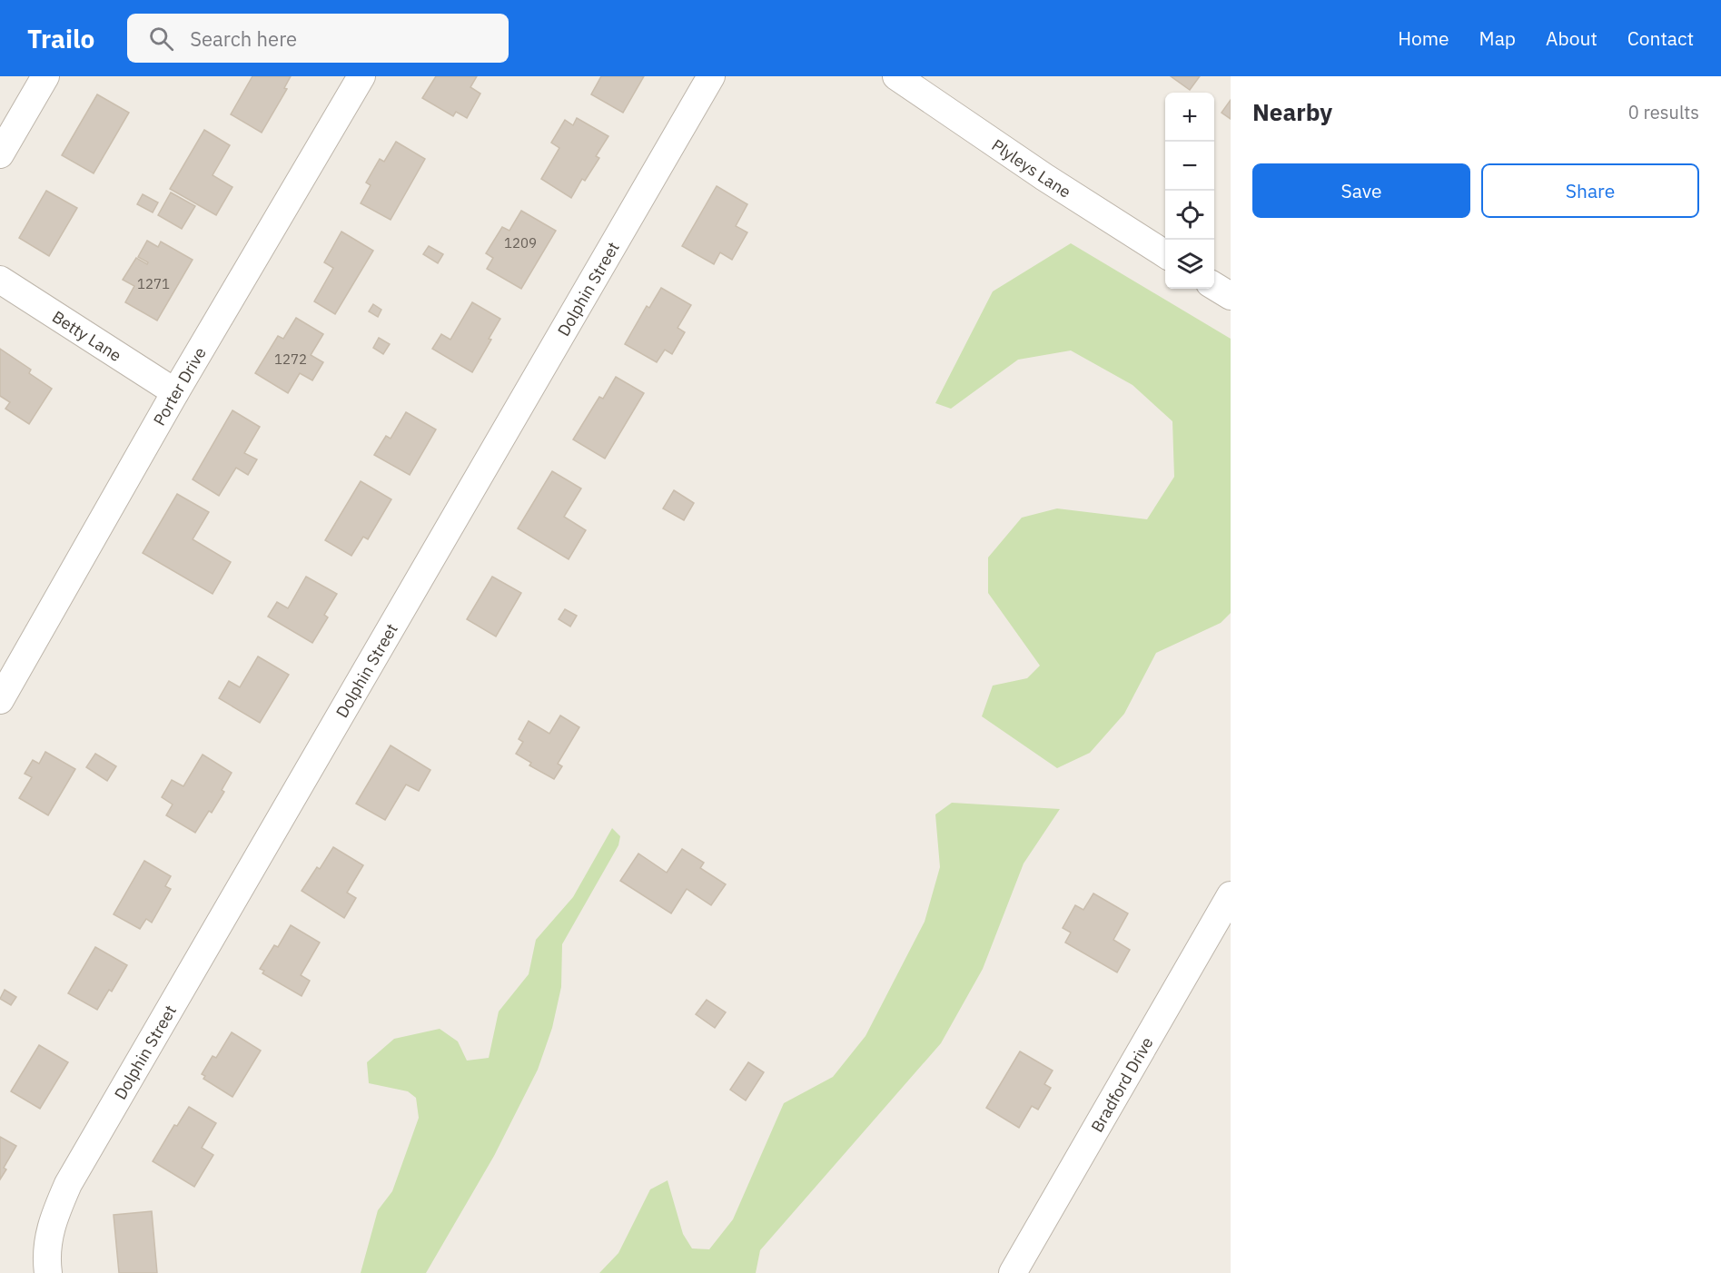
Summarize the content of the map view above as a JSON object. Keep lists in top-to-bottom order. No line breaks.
{"streets":{"street":["Plyleys Lane","Dolphin Street","Betty Lane","Porter Drive","Bradford Drive"]},"crossings":[["Betty Lane","Porter Drive"]],"house_numbers":["1209","1271","1272"],"page":{"header":"Trailo","search":"Search here","nav":["Home","Map","About","Contact"],"heading":["Nearby","0 results"],"map_buttons":["+","−"],"buttons":["Save","Share"]}}
